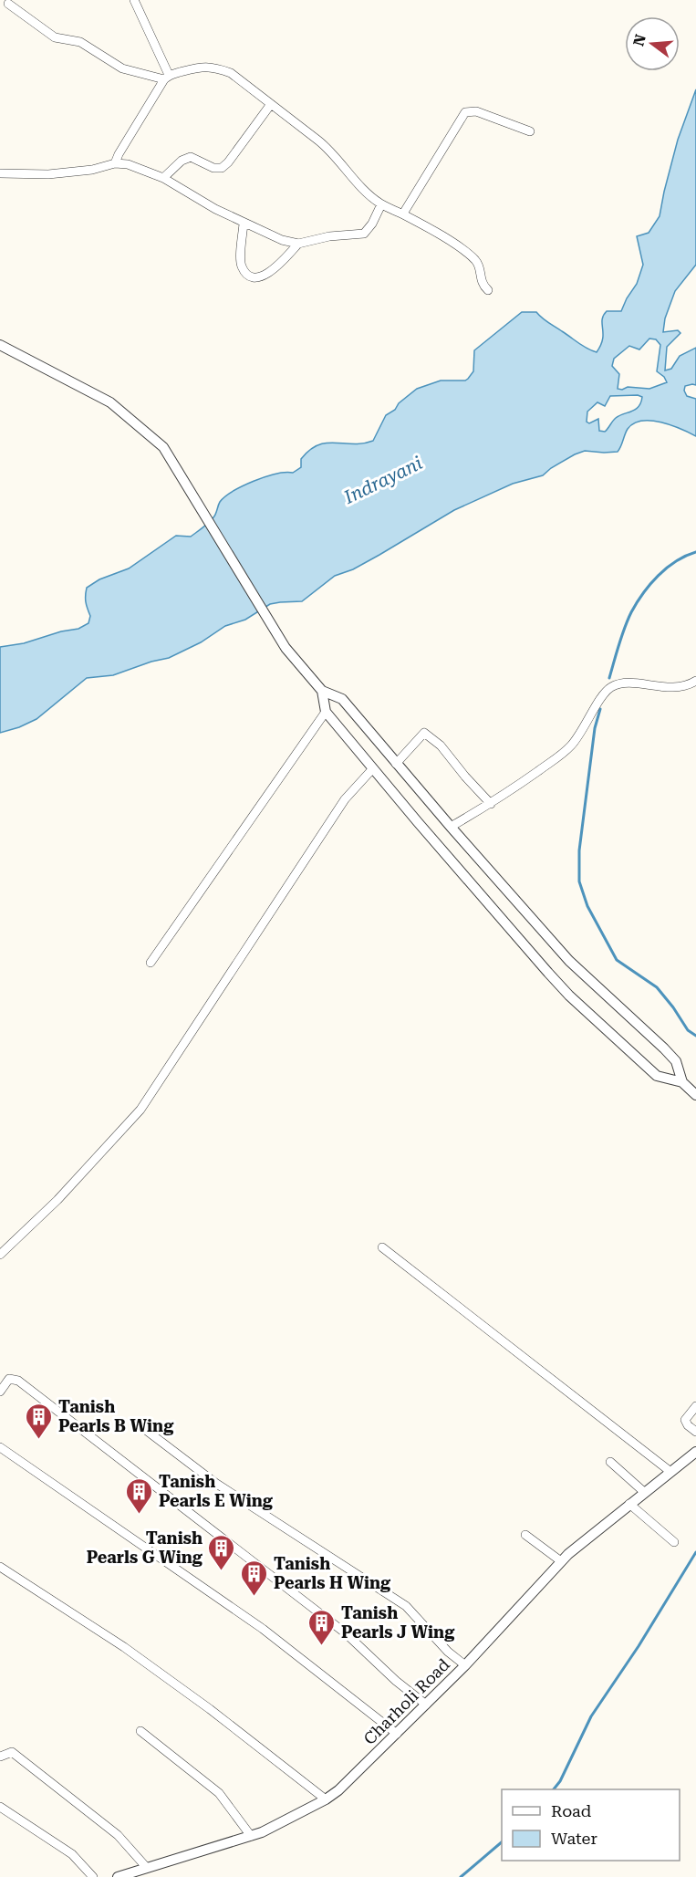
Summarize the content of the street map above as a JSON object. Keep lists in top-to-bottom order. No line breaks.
{"streets":{"street":["Charholi Road"]},"water":["Indrayani"],"places":{"building":["Tanish Pearls B Wing","Tanish Pearls E Wing","Tanish Pearls G Wing","Tanish Pearls H Wing","Tanish Pearls J Wing"]},"legend":["Road","Water"],"north":"left"}
